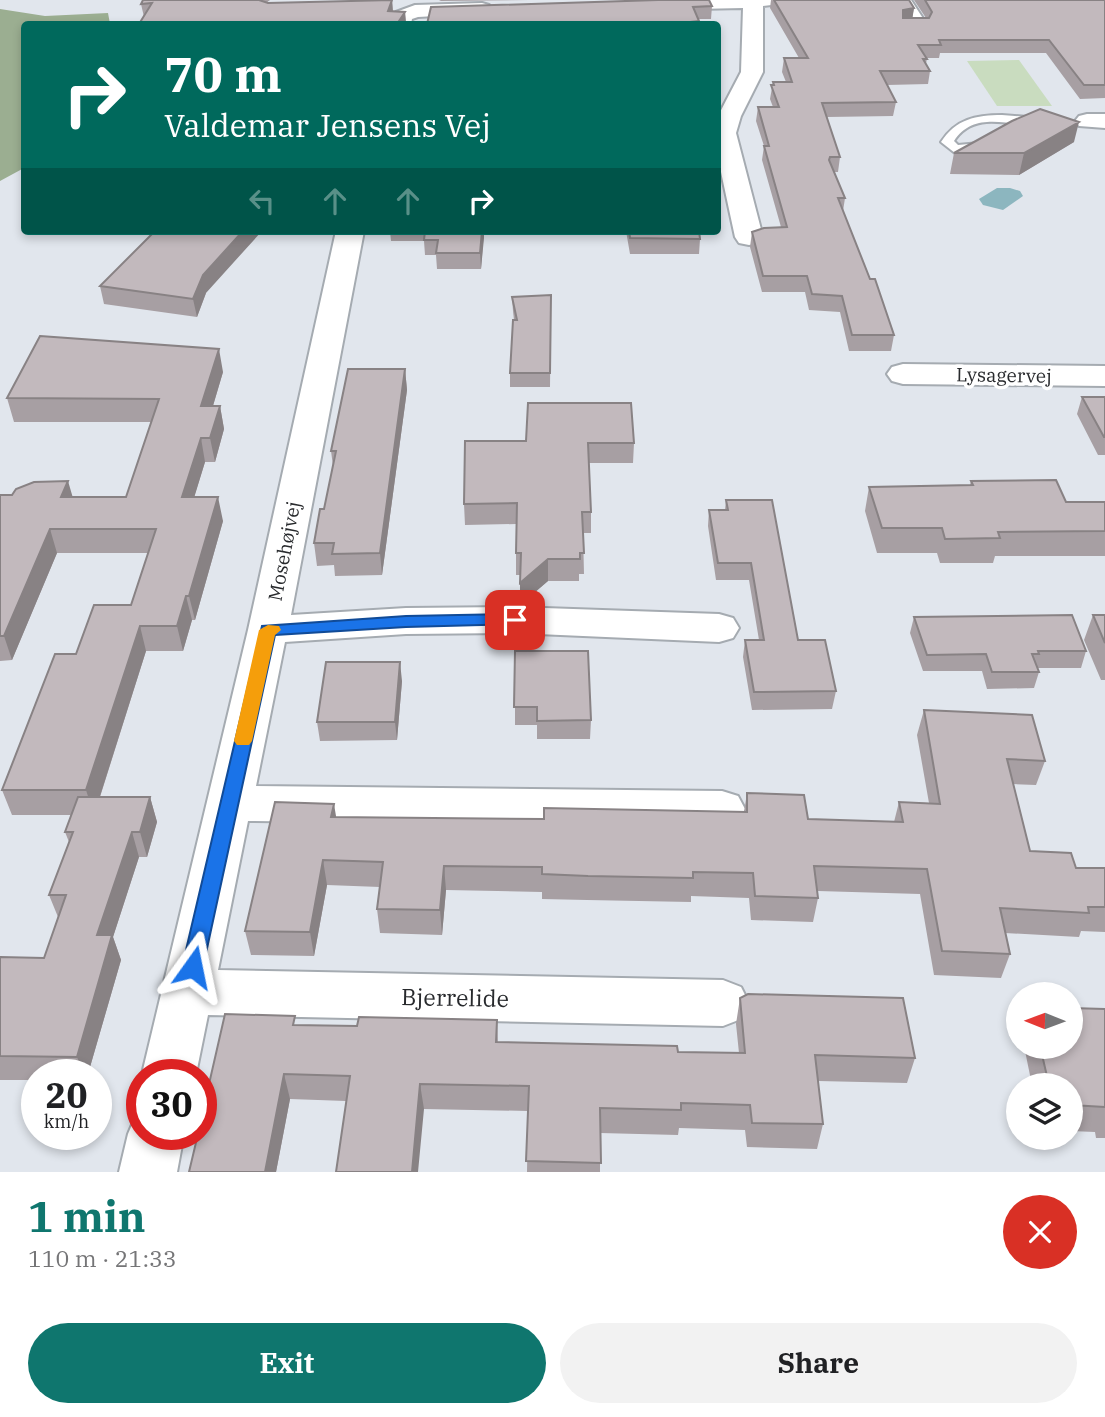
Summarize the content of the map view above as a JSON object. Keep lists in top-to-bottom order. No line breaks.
{"streets":{"street":["Lysagervej","Mosehøjvej","Bjerrelide"]},"crossings":[["Mosehøjvej","Bjerrelide"]],"north":"left","page":{"turn":["70 m","Valdemar Jensens Vej"],"speed":"20 km/h","limit":"30","heading":["1 min","110 m · 21:33"],"buttons":["Exit","Share"]}}
